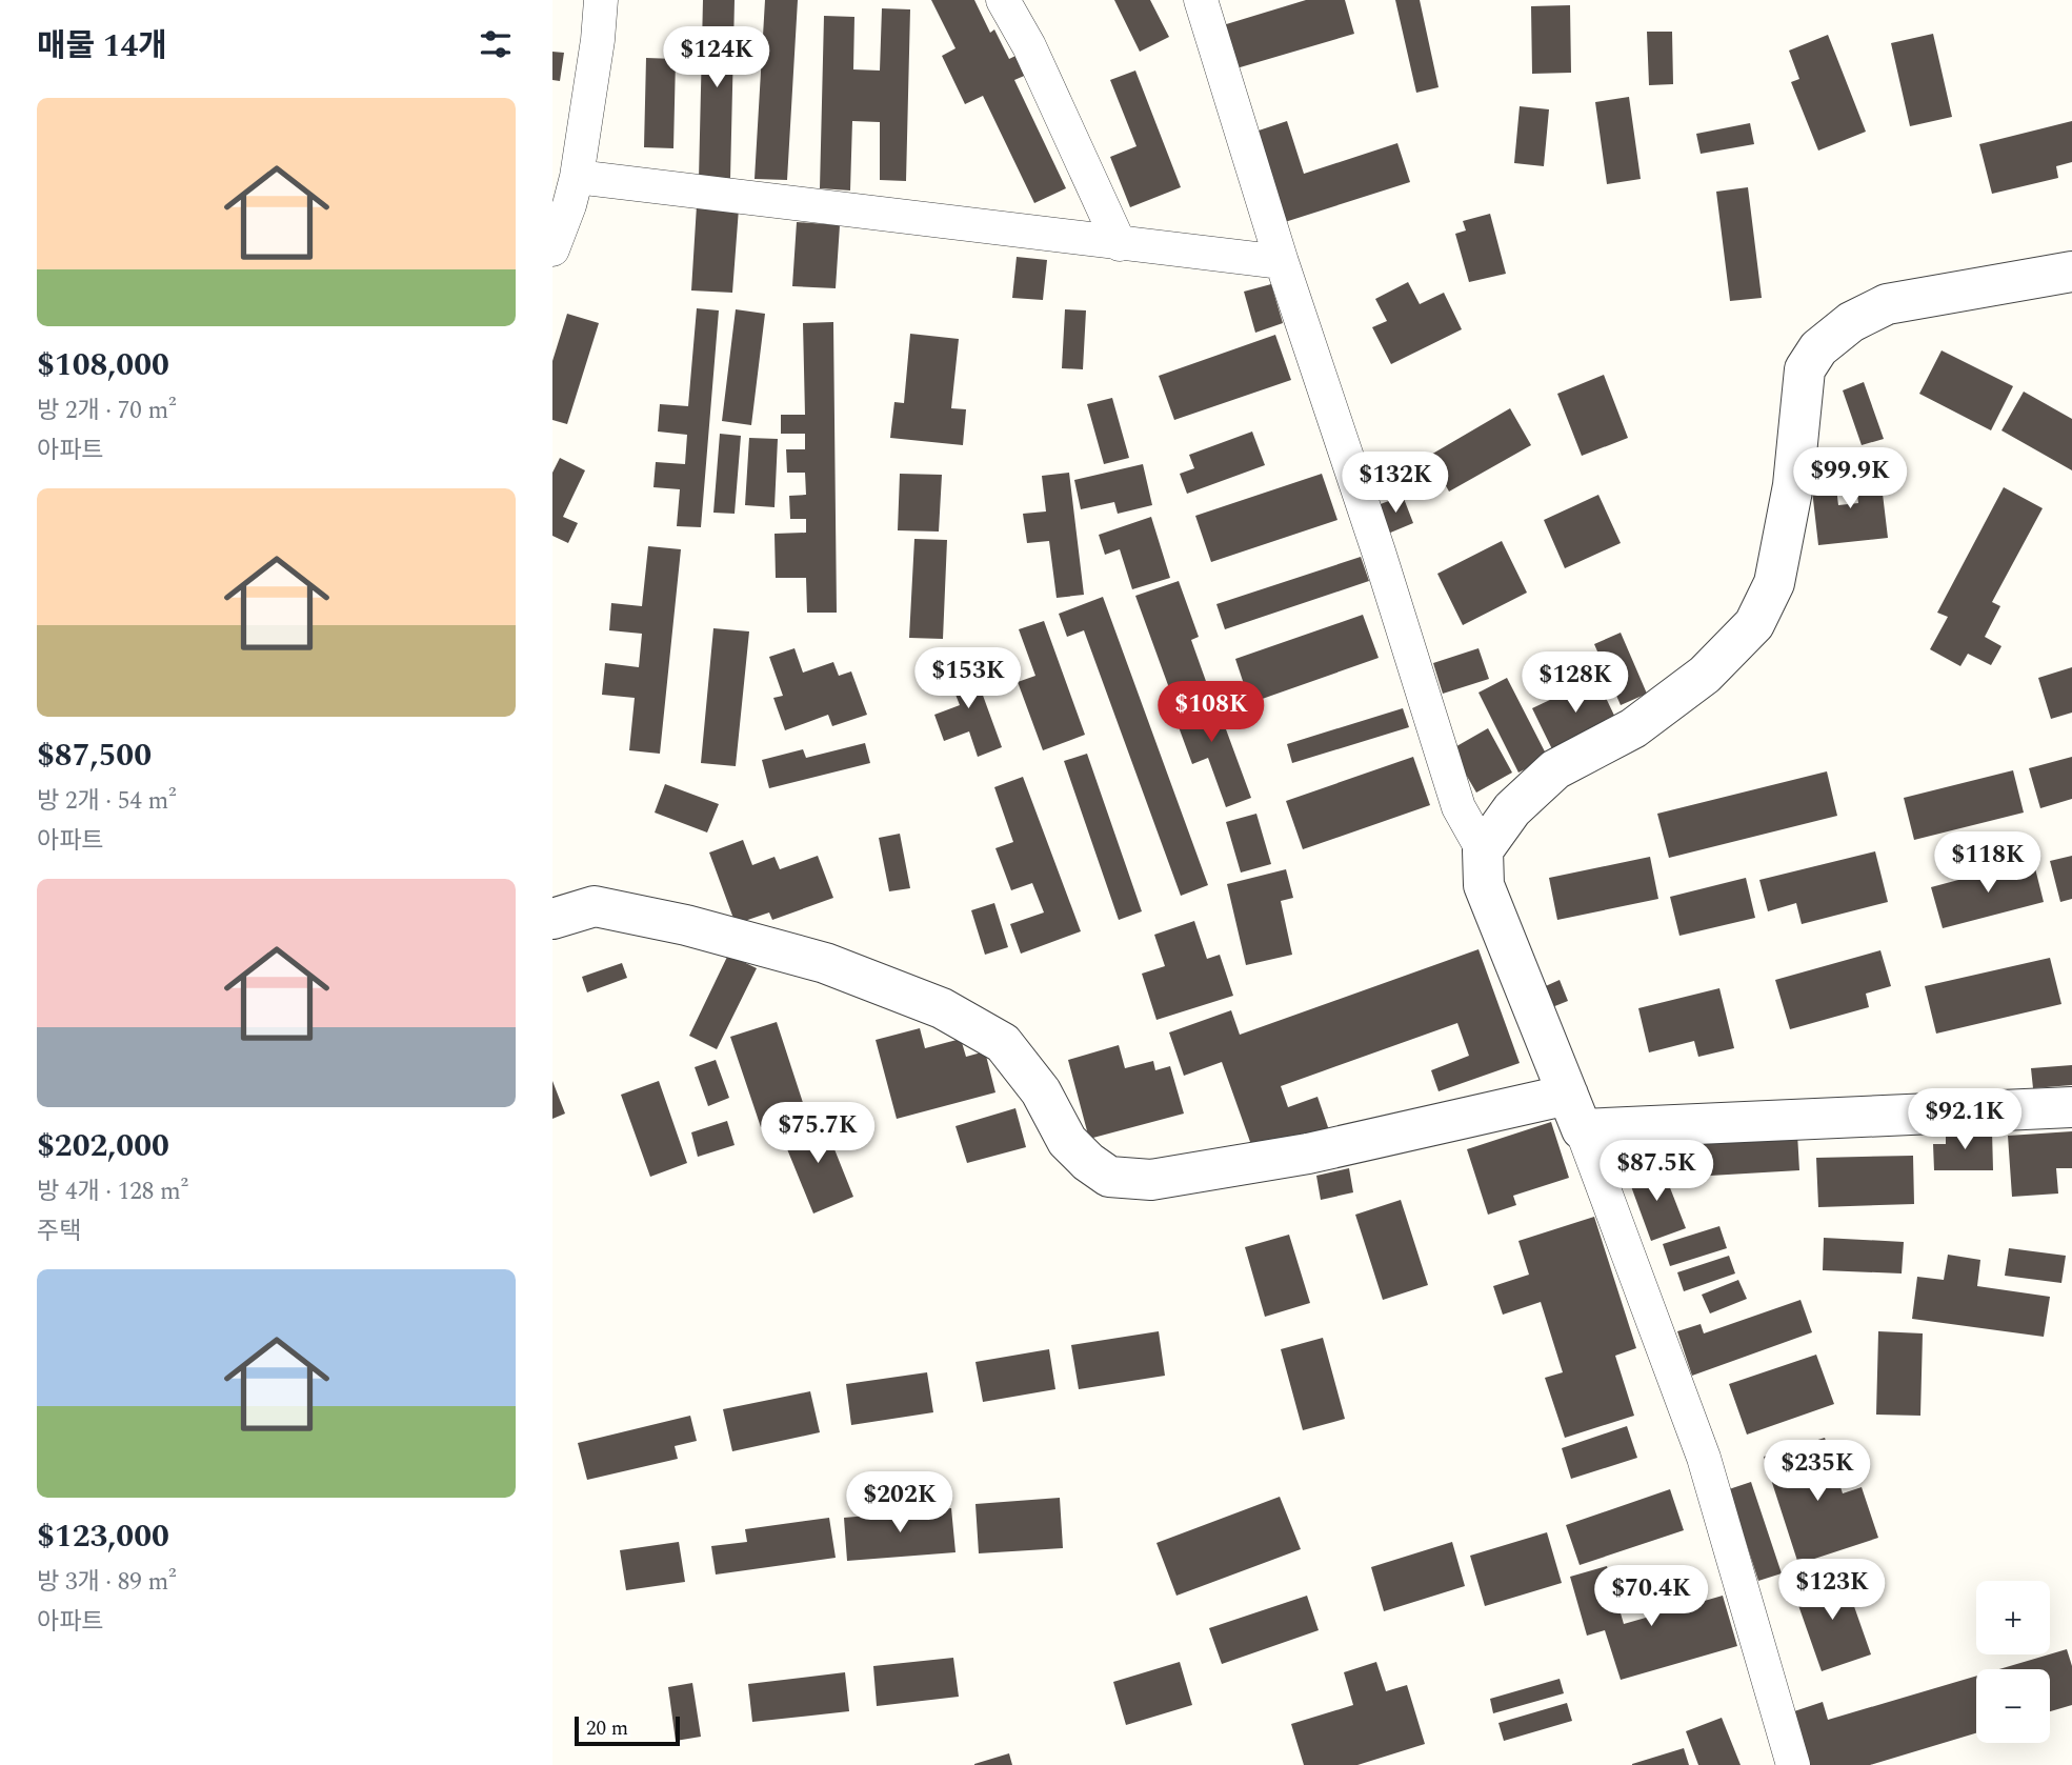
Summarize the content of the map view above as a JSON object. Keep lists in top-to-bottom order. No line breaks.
{"scale_bar":"20 m","page":{"heading":"매물 14개","price":["$124K","$99.9K","$132K","$153K","$128K","$108K","$118K","$92.1K","$75.7K","$87.5K","$235K","$202K","$123K","$70.4K"],"list":[{"name":"$108,000","note":"방 2개 · 70 m² · 아파트"},{"name":"$87,500","note":"방 2개 · 54 m² · 아파트"},{"name":"$202,000","note":"방 4개 · 128 m² · 주택"},{"name":"$123,000","note":"방 3개 · 89 m² · 아파트"}],"map_buttons":["+","−"],"scale":"20 m"}}
